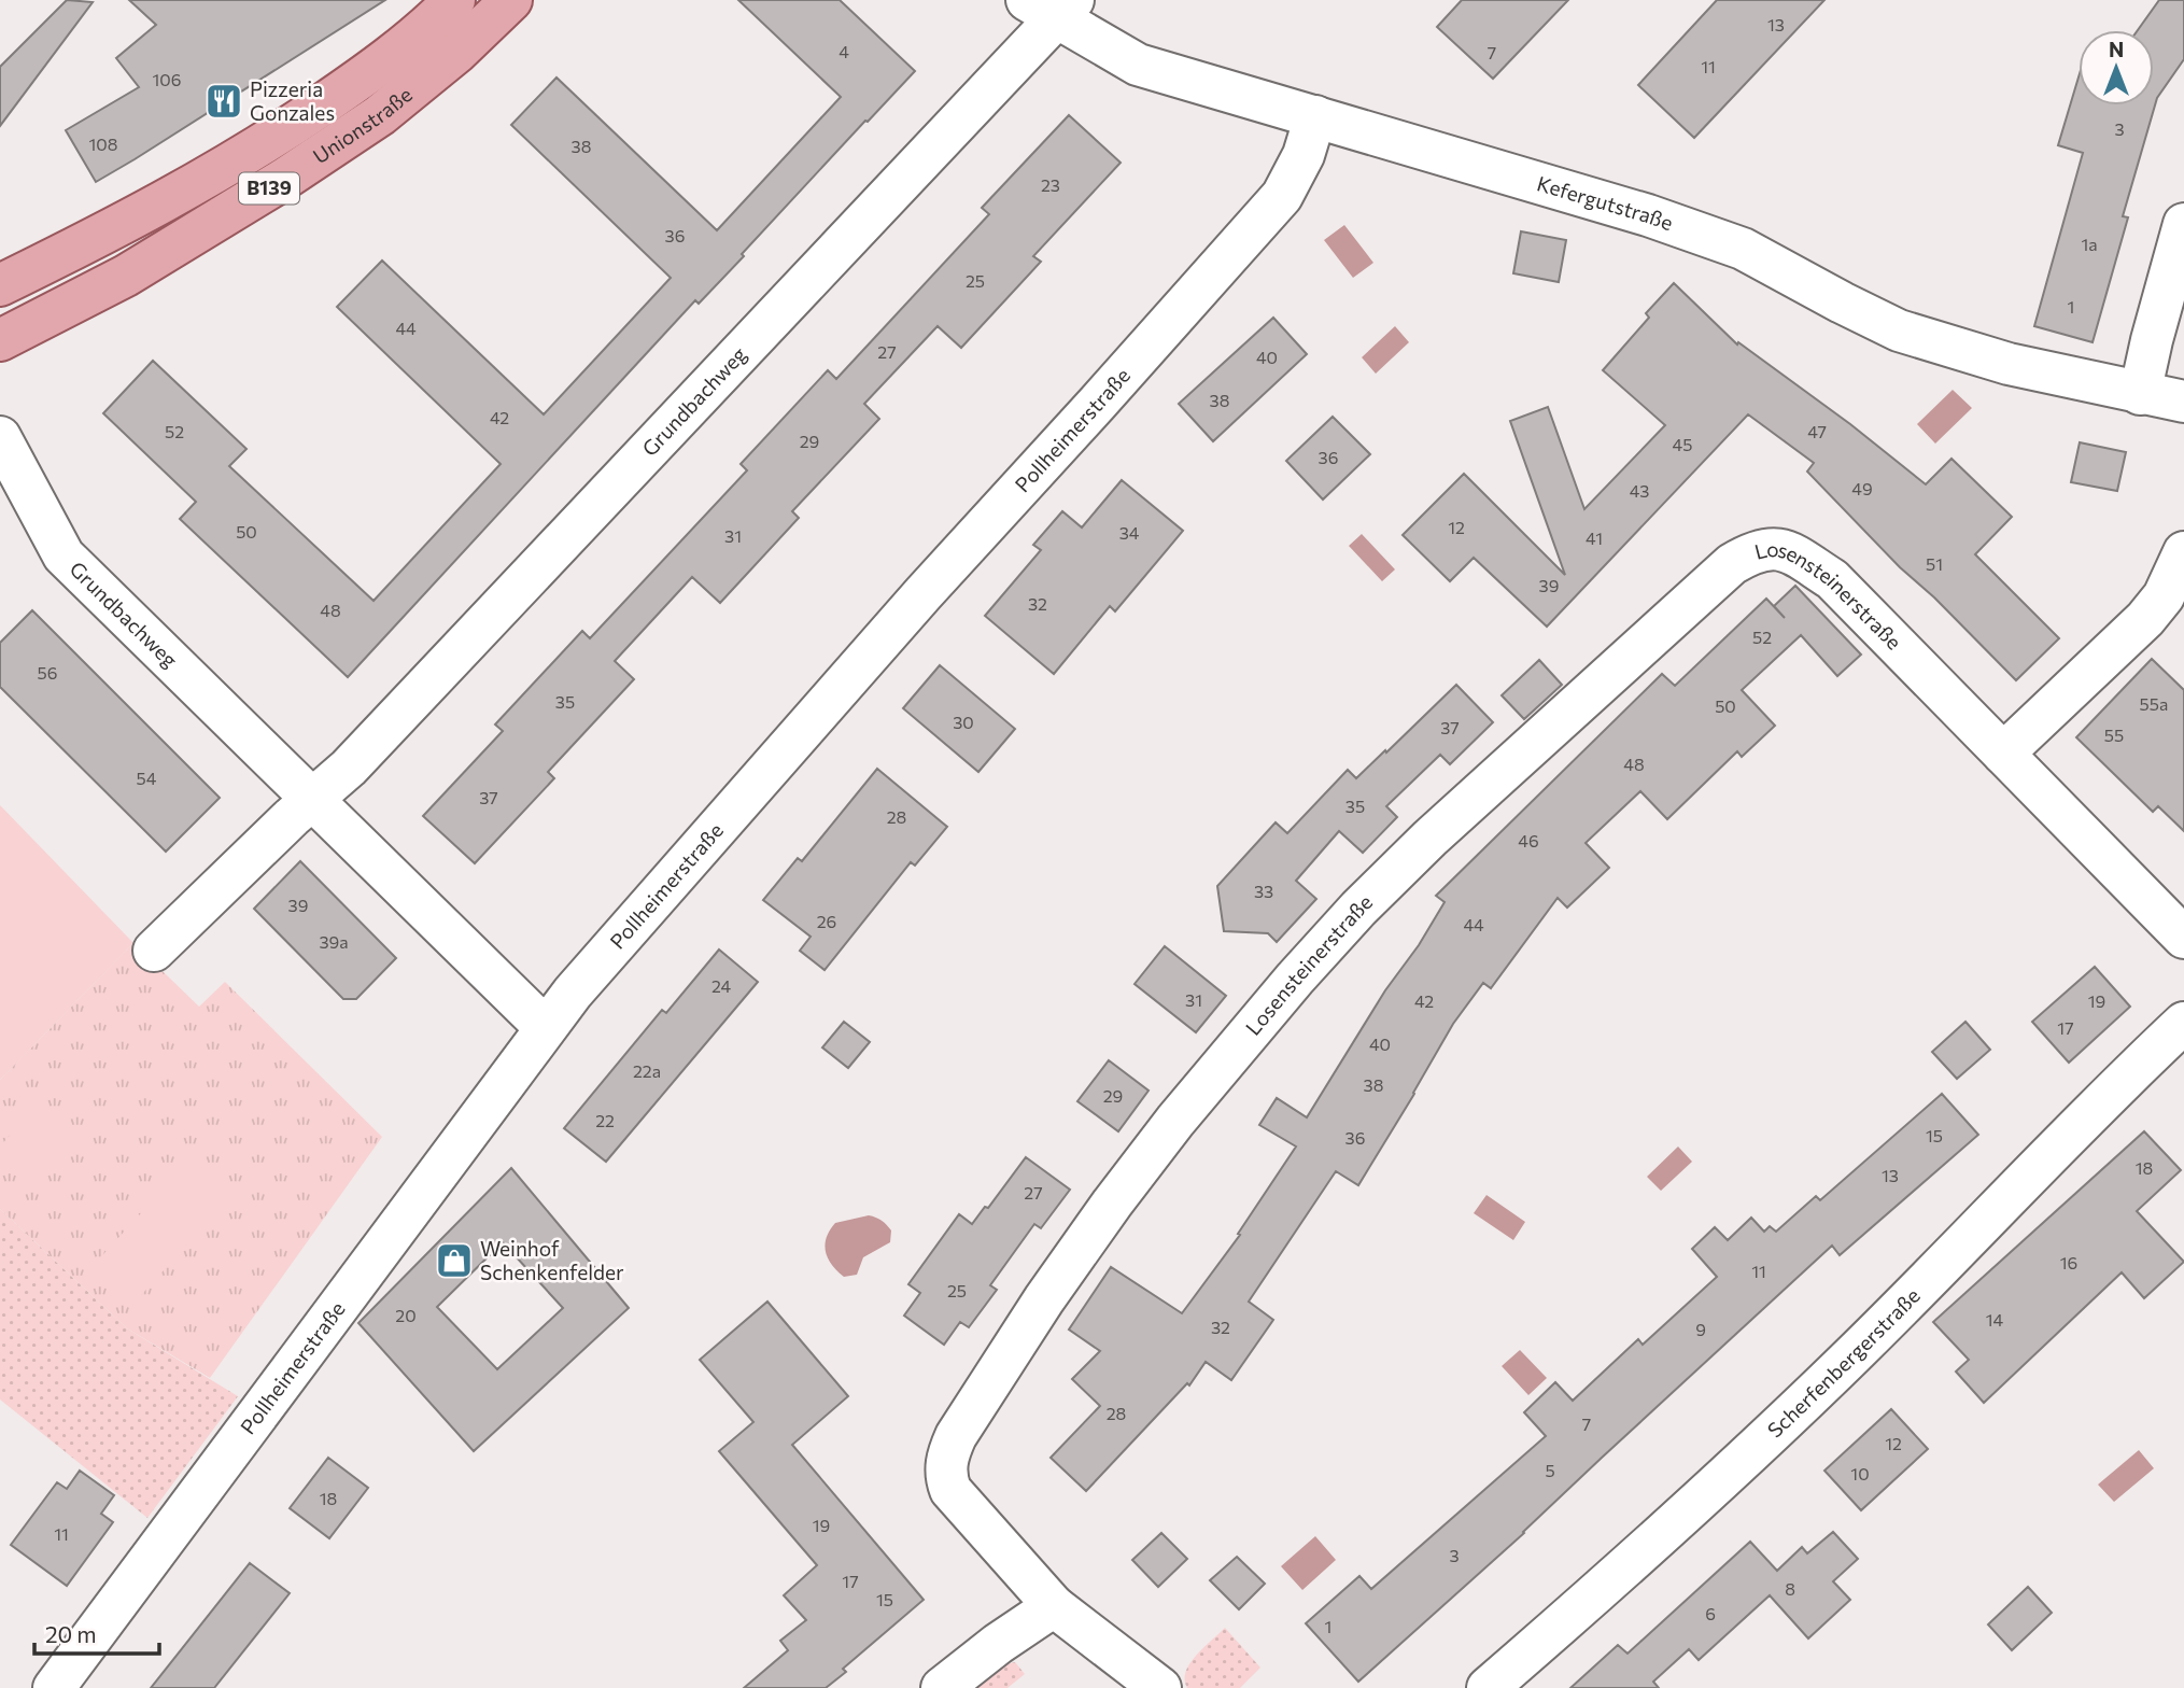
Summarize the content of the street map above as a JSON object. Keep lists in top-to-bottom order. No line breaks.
{"streets":{"main road":["Unionstraße","B139"],"street":["Kefergutstraße","Grundbachweg","Pollheimerstraße","Losensteinerstraße","Scherfenbergerstraße"]},"crossings":[["Kefergutstraße","Grundbachweg"],["Kefergutstraße","Pollheimerstraße"],["Grundbachweg","Pollheimerstraße"]],"places":{"restaurant":["Pizzeria Gonzales"],"shop":["Weinhof Schenkenfelder"]},"house_numbers":["13","4","7","11","106","3","108","38","23","36","1a","25","1","44","27","40","38","42","52","47","29","45","36","49","43","12","50","34","31","41","51","39","32","48","52","56","35","55a","50","30","37","55","48","54","37","35","28","46","33","39","26","44","39a","24","31","42","19","17","40","22a","38","29","22","15","36","18","13","27","16","11","25","20","14","32","9","28","7","12","5","10","18","19","11","3","17","8","15","6","1"],"scale_bar":"20 m","north":"top"}
